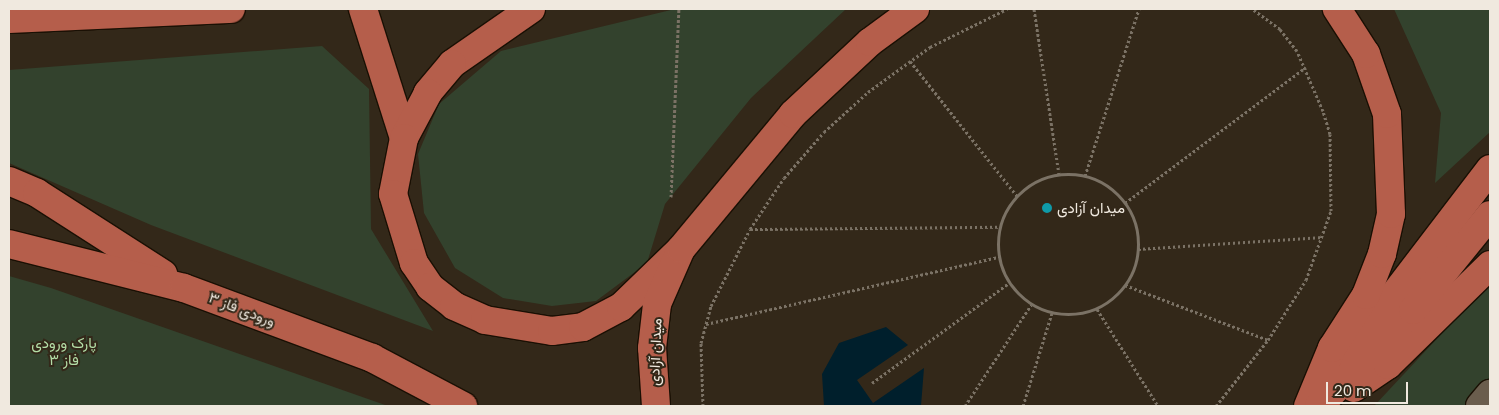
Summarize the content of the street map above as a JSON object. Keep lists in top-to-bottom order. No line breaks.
{"streets":{"main road":["ورودی فاز ۳","میدان آزادی"]},"parks":["پارک ورودی فاز ۳"],"places":["میدان آزادی"],"scale_bar":"20 m"}
